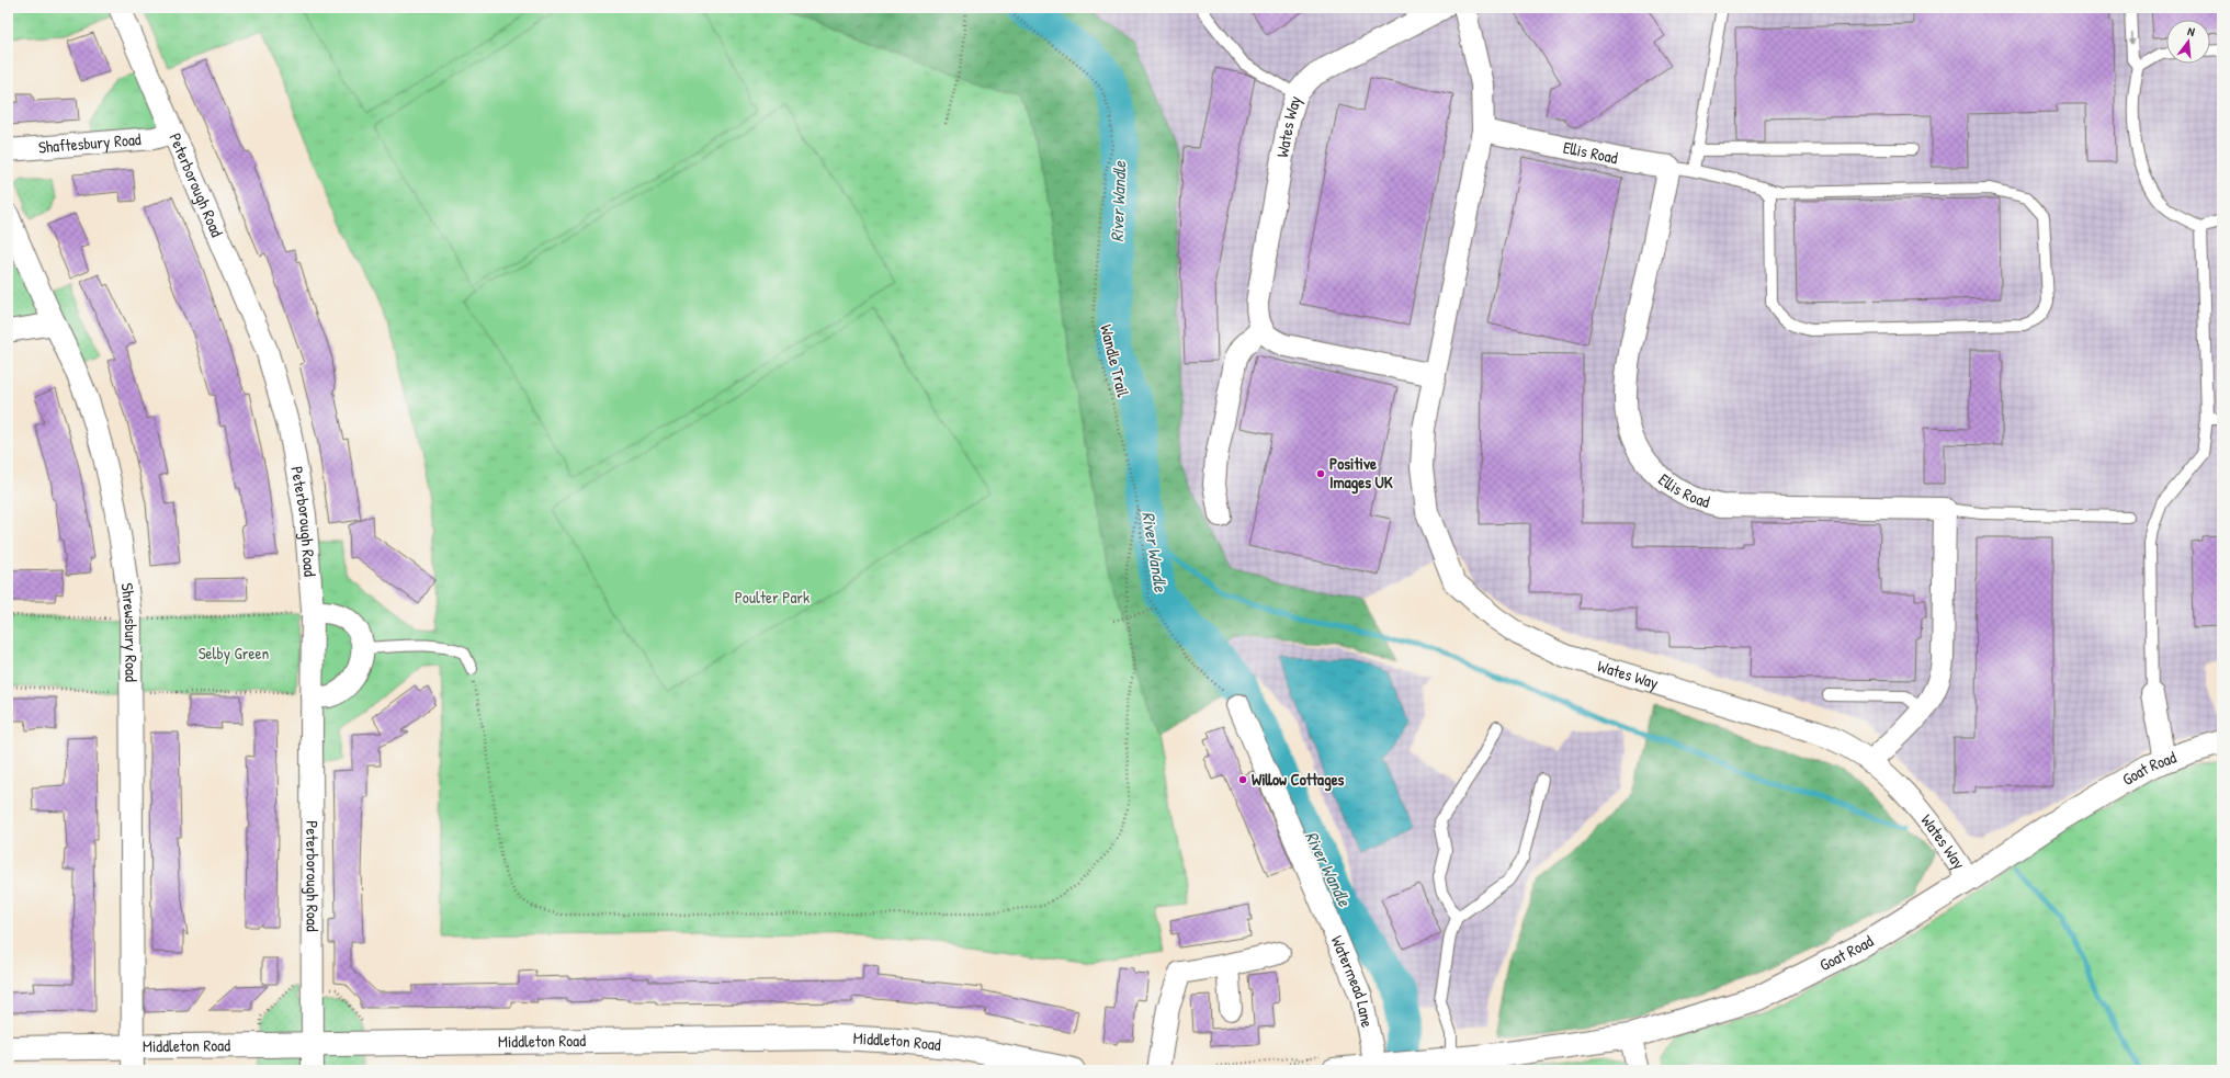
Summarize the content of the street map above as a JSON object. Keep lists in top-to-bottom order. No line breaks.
{"streets":{"street":["Wates Way","Shaftesbury Road","Ellis Road","Peterborough Road","Shrewsbury Road","Goat Road","Watermead Lane","Middleton Road"],"path":["Wandle Trail"]},"crossings":[["Wates Way","Ellis Road"],["Wates Way","Goat Road"],["Shaftesbury Road","Peterborough Road"],["Peterborough Road","Middleton Road"],["Wandle Trail","Watermead Lane"],["Shrewsbury Road","Middleton Road"]],"water":["River Wandle"],"parks":["Poulter Park","Selby Green"],"places":["Positive Images UK","Willow Cottages"],"north":"top"}
